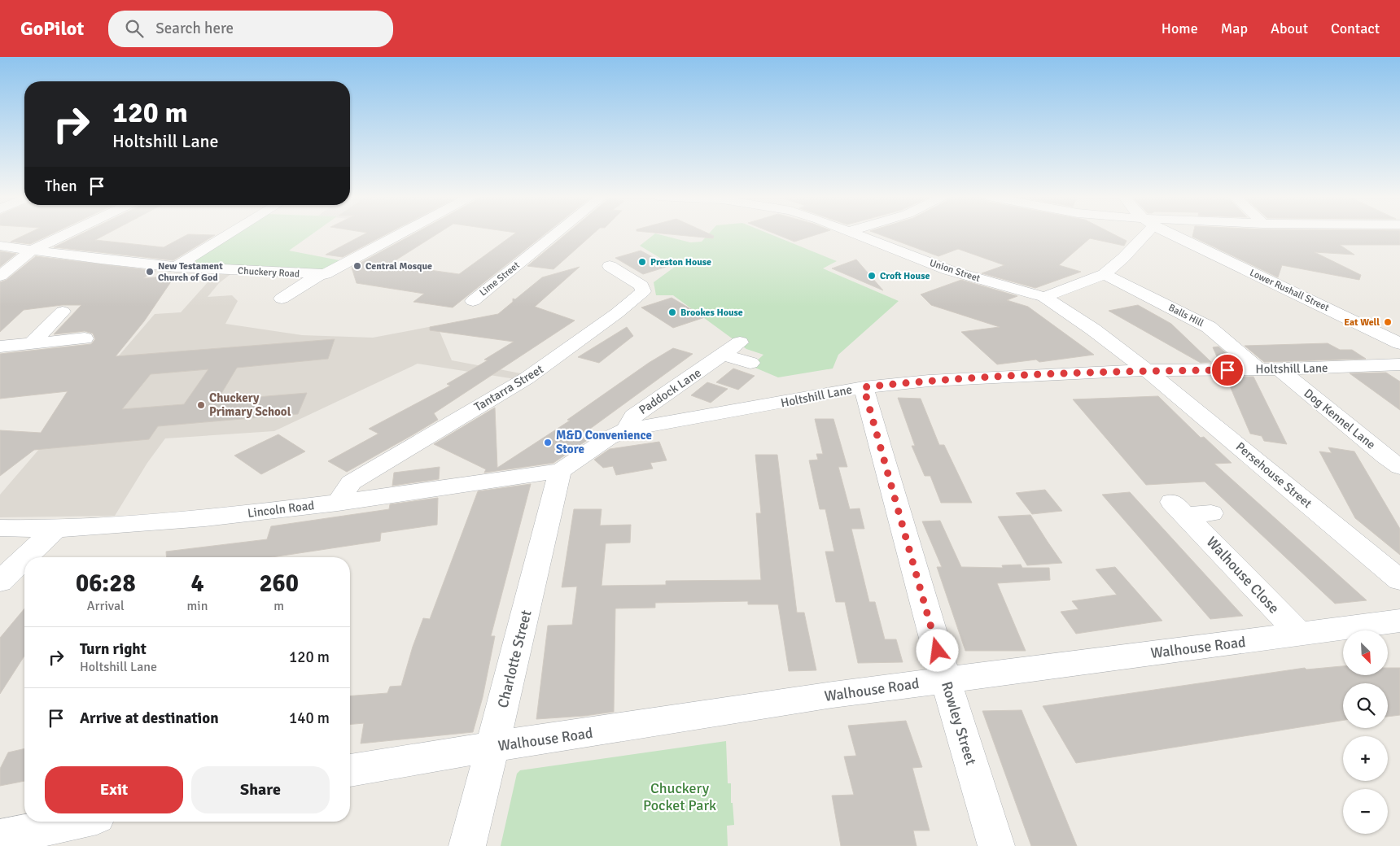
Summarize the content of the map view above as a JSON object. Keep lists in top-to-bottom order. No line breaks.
{"streets":{"street":["Union Street","Chuckery Road","Lime Street","Lower Rushall Street","Balls Hill","Holtshill Lane","Tantarra Street","Paddock Lane","Dog Kennel Lane","Persehouse Street","Lincoln Road","Walhouse Close","Walhouse Road","Charlotte Street","Rowley Street"]},"crossings":[["Union Street","Holtshill Lane"],["Union Street","Persehouse Street"],["Balls Hill","Holtshill Lane"],["Holtshill Lane","Paddock Lane"],["Holtshill Lane","Dog Kennel Lane"],["Holtshill Lane","Persehouse Street"],["Holtshill Lane","Rowley Street"],["Tantarra Street","Lincoln Road"],["Lincoln Road","Charlotte Street"],["Walhouse Close","Walhouse Road"],["Walhouse Road","Charlotte Street"],["Walhouse Road","Rowley Street"]],"parks":["Chuckery Pocket Park"],"places":["Preston House","Central Mosque","New Testament Church of God","Croft House","Brookes House","Eat Well","Chuckery Primary School","M&D Convenience Store"],"north":"bottom right","page":{"header":"GoPilot","search":"Search here","nav":["Home","Map","About","Contact"],"turn":["120 m","Holtshill Lane"],"then":"Then","eta":["06:28","Arrival","4","min","260","m"],"list":[{"name":"Turn right","note":"Holtshill Lane","value":"120 m"},{"name":"Arrive at destination","value":"140 m"}],"map_buttons":["+","−"],"buttons":["Exit","Share"]}}
